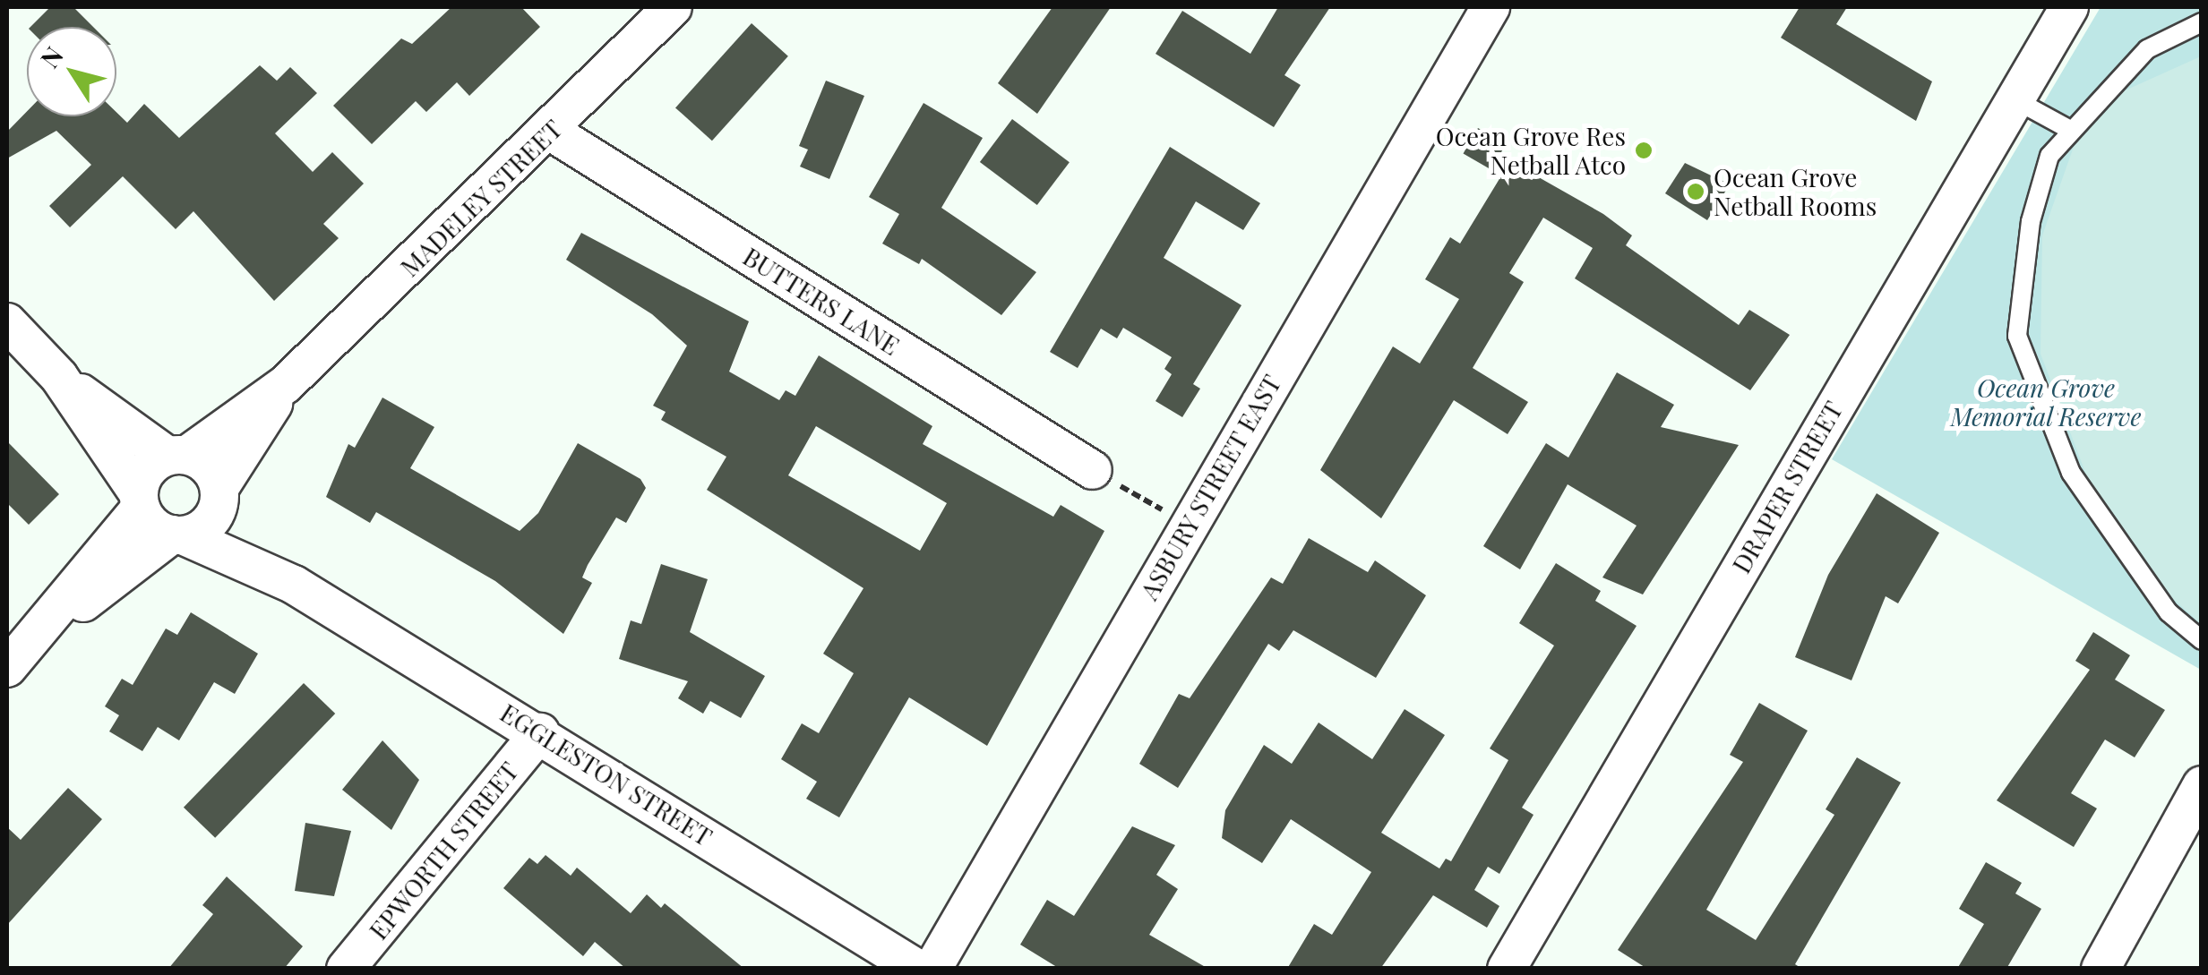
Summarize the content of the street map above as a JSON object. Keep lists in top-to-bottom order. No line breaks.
{"streets":{"street":["MADELEY STREET","BUTTERS LANE","ASBURY STREET EAST","DRAPER STREET","EGGLESTON STREET","EPWORTH STREET"]},"crossings":[["MADELEY STREET","BUTTERS LANE"],["MADELEY STREET","EGGLESTON STREET"],["EGGLESTON STREET","EPWORTH STREET"]],"parks":["Ocean Grove Memorial Reserve"],"places":["Ocean Grove Res Netball Atco","Ocean Grove Netball Rooms"],"north":"top left"}
